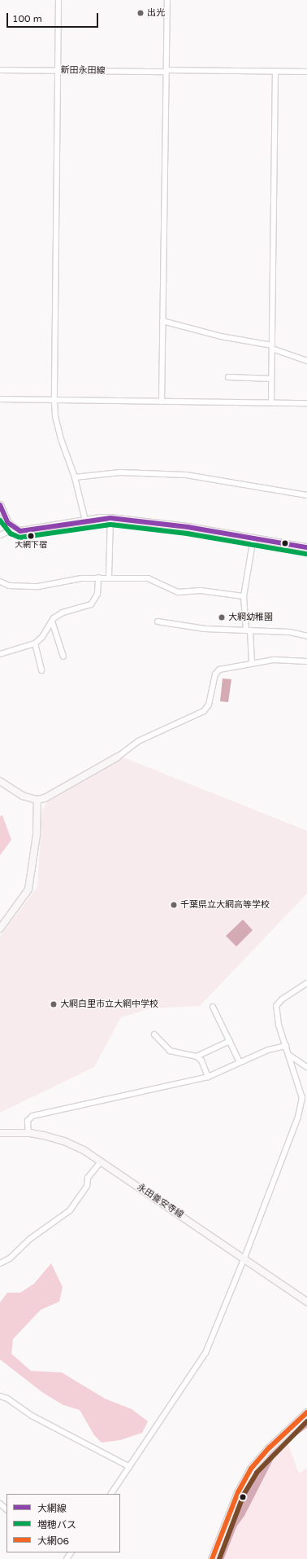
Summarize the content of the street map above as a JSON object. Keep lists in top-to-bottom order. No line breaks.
{"streets":{"street":["新田永田線","永田養安寺線"]},"places":["出光","大網下宿","大網幼稚園","千葉県立大網高等学校","大網白里市立大網中学校"],"lines":["transit line 大網線","transit line 増穂バス","transit line 大網06"],"legend":["大網線","増穂バス","大網06"],"scale_bar":"100 m"}
